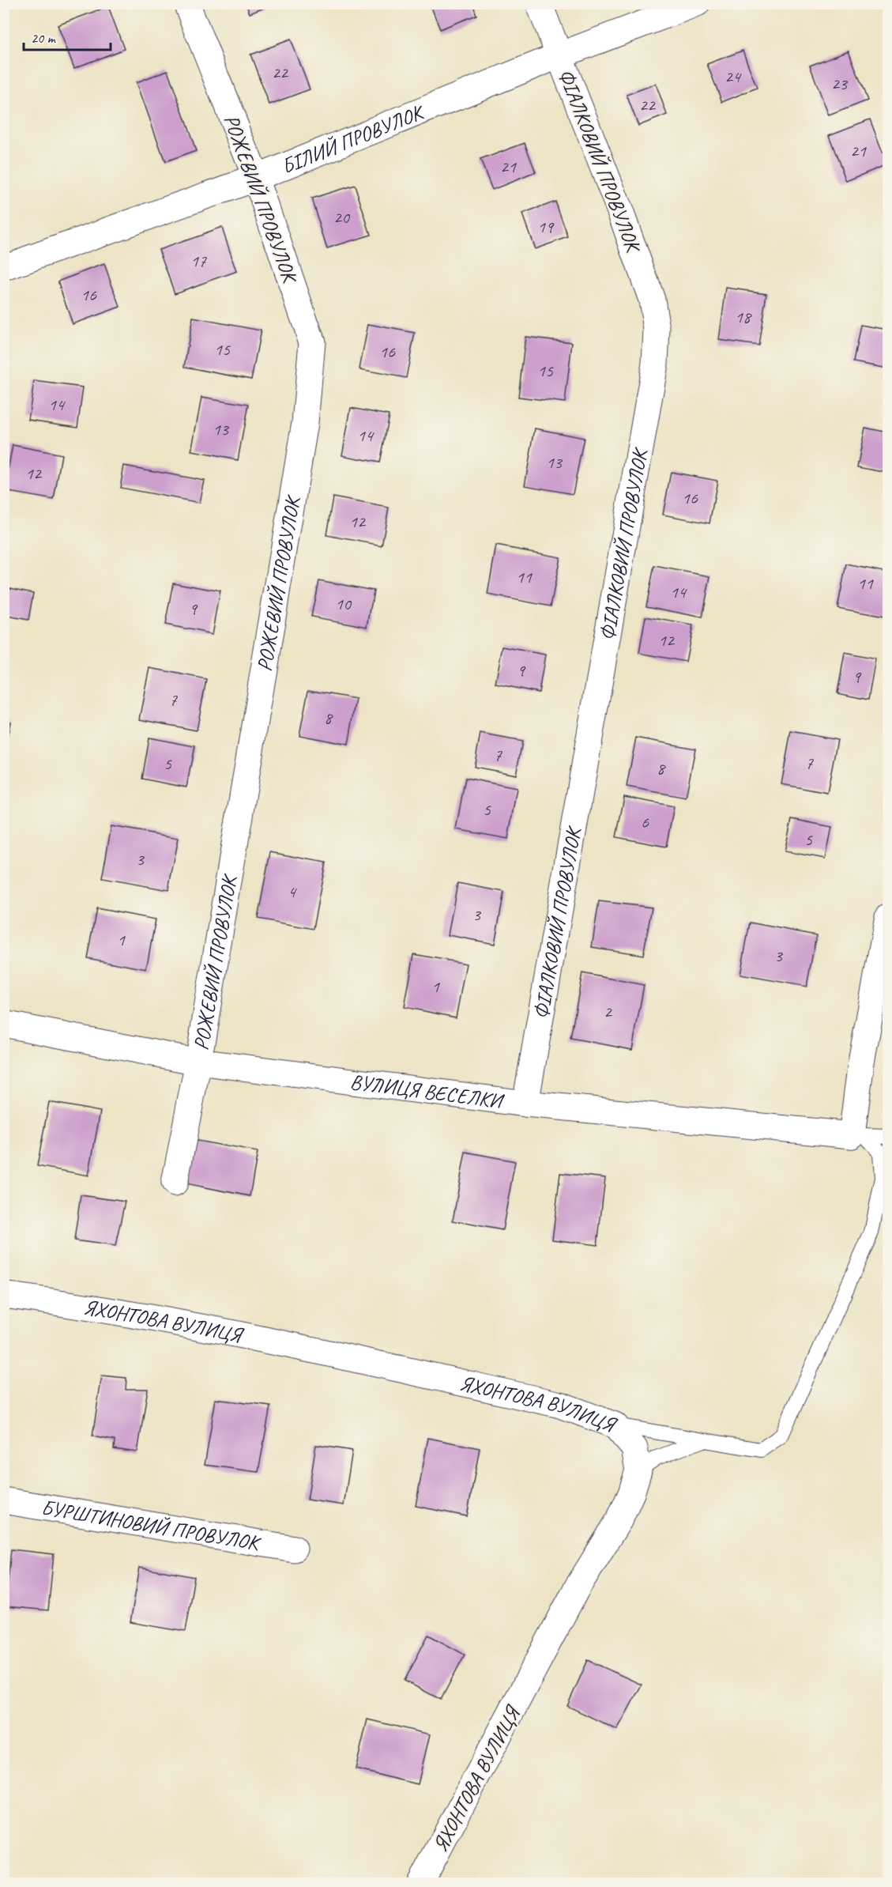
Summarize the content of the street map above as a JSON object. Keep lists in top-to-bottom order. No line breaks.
{"streets":{"street":["БІЛИЙ ПРОВУЛОК","ФІАЛКОВИЙ ПРОВУЛОК","РОЖЕВИЙ ПРОВУЛОК","ВУЛИЦЯ ВЕСЕЛКИ","ЯХОНТОВА ВУЛИЦЯ","БУРШТИНОВИЙ ПРОВУЛОК"]},"crossings":[["БІЛИЙ ПРОВУЛОК","ФІАЛКОВИЙ ПРОВУЛОК"],["БІЛИЙ ПРОВУЛОК","РОЖЕВИЙ ПРОВУЛОК"],["ФІАЛКОВИЙ ПРОВУЛОК","ВУЛИЦЯ ВЕСЕЛКИ"],["РОЖЕВИЙ ПРОВУЛОК","ВУЛИЦЯ ВЕСЕЛКИ"]],"house_numbers":["22","24","23","22","21","21","20","19","17","16","18","15","16","15","14","13","14","13","12","16","12","11","11","14","10","9","12","9","9","7","8","7","7","5","8","5","6","5","3","4","3","1","3","1","2"],"scale_bar":"20 m"}
